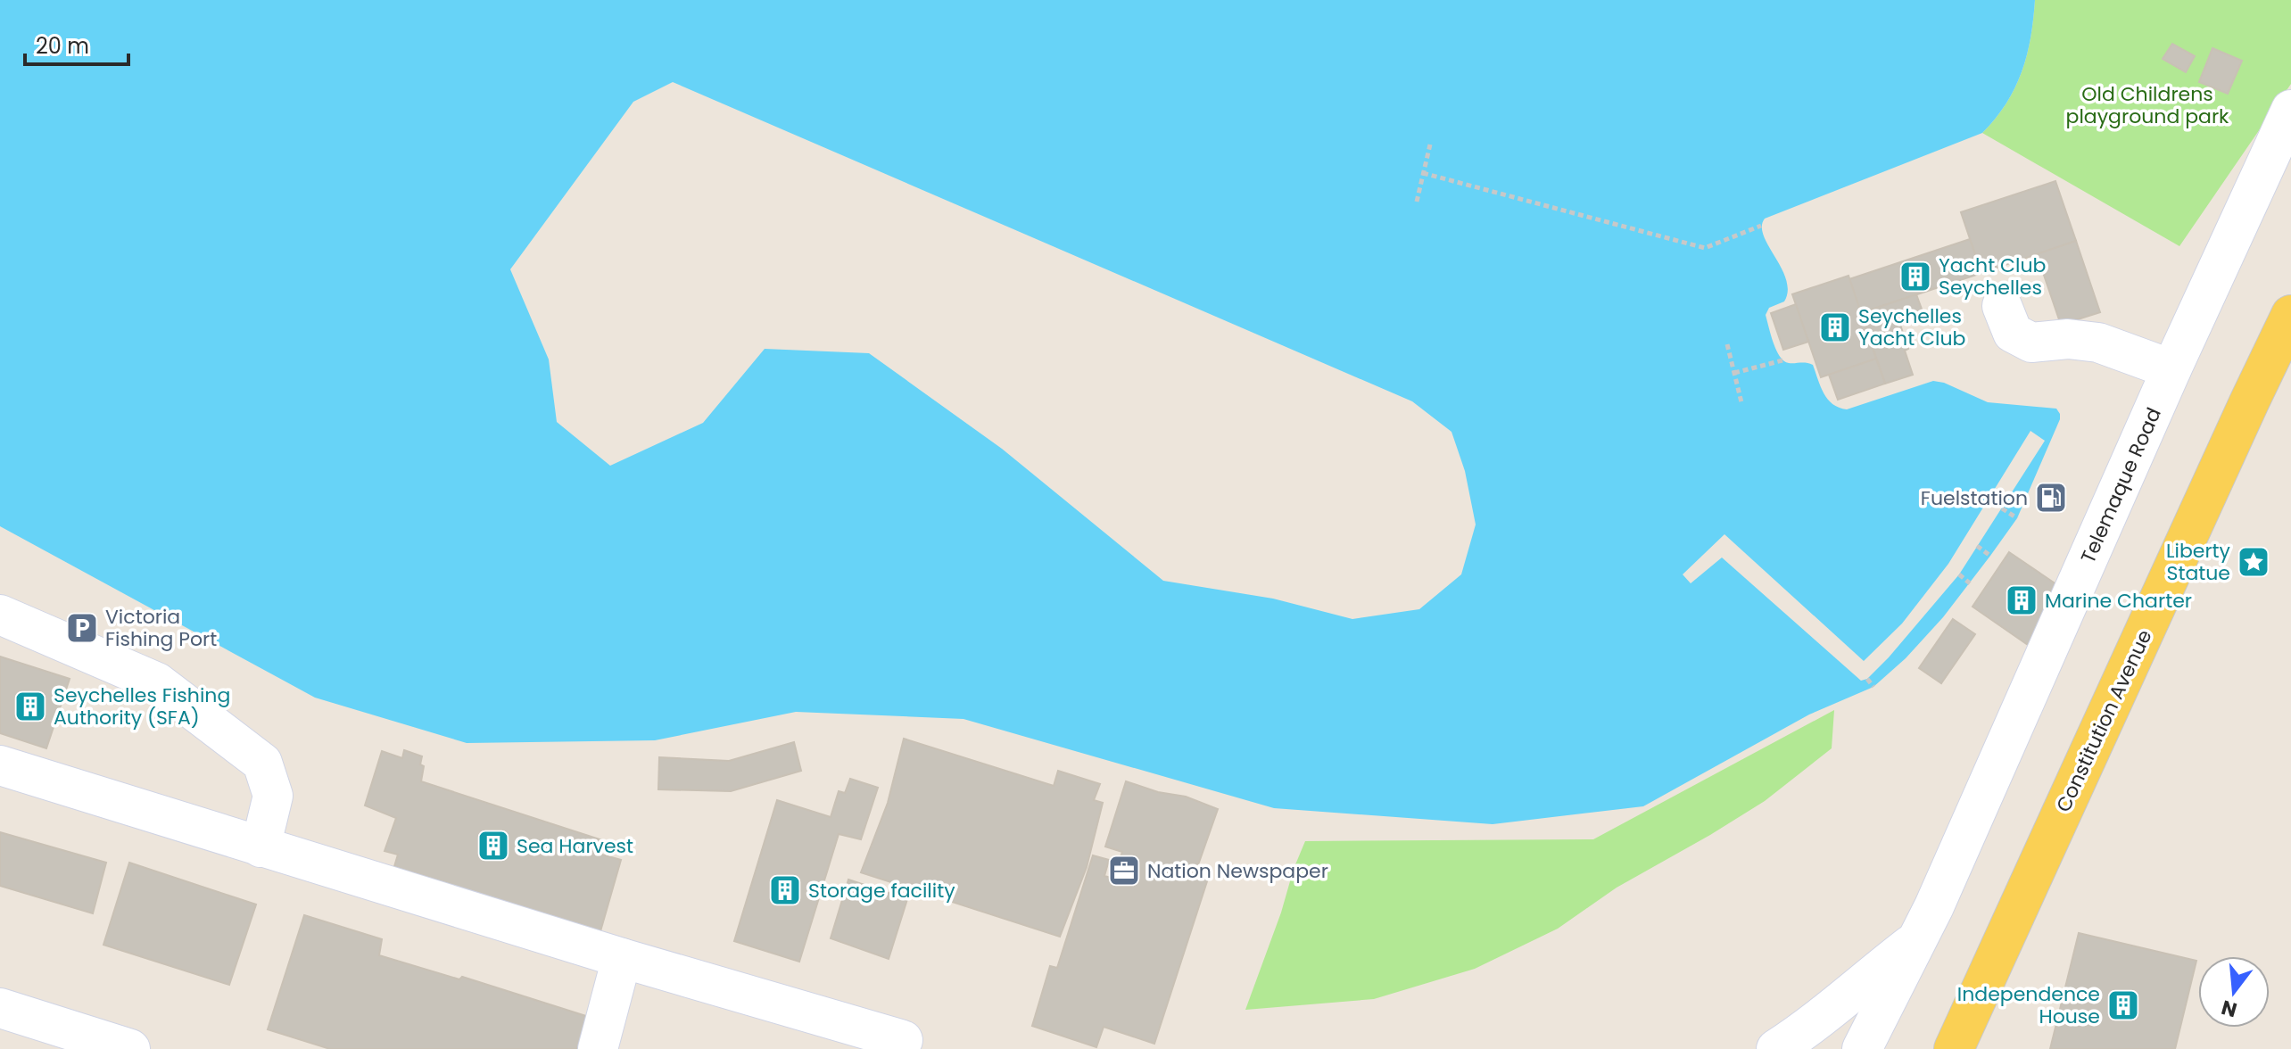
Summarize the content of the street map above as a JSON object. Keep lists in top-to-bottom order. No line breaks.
{"streets":{"main road":["Constitution Avenue"],"street":["Telemaque Road"]},"parks":["Old Childrens playground park"],"places":{"building":["Yacht Club Seychelles","Seychelles Yacht Club","Marine Charter","Seychelles Fishing Authority (SFA)","Sea Harvest","Storage facility","Independence House"],"fuel station":["Fuelstation"],"place":["Liberty Statue"],"parking":["Victoria Fishing Port"],"office":["Nation Newspaper"]},"scale_bar":"20 m","north":"bottom"}
